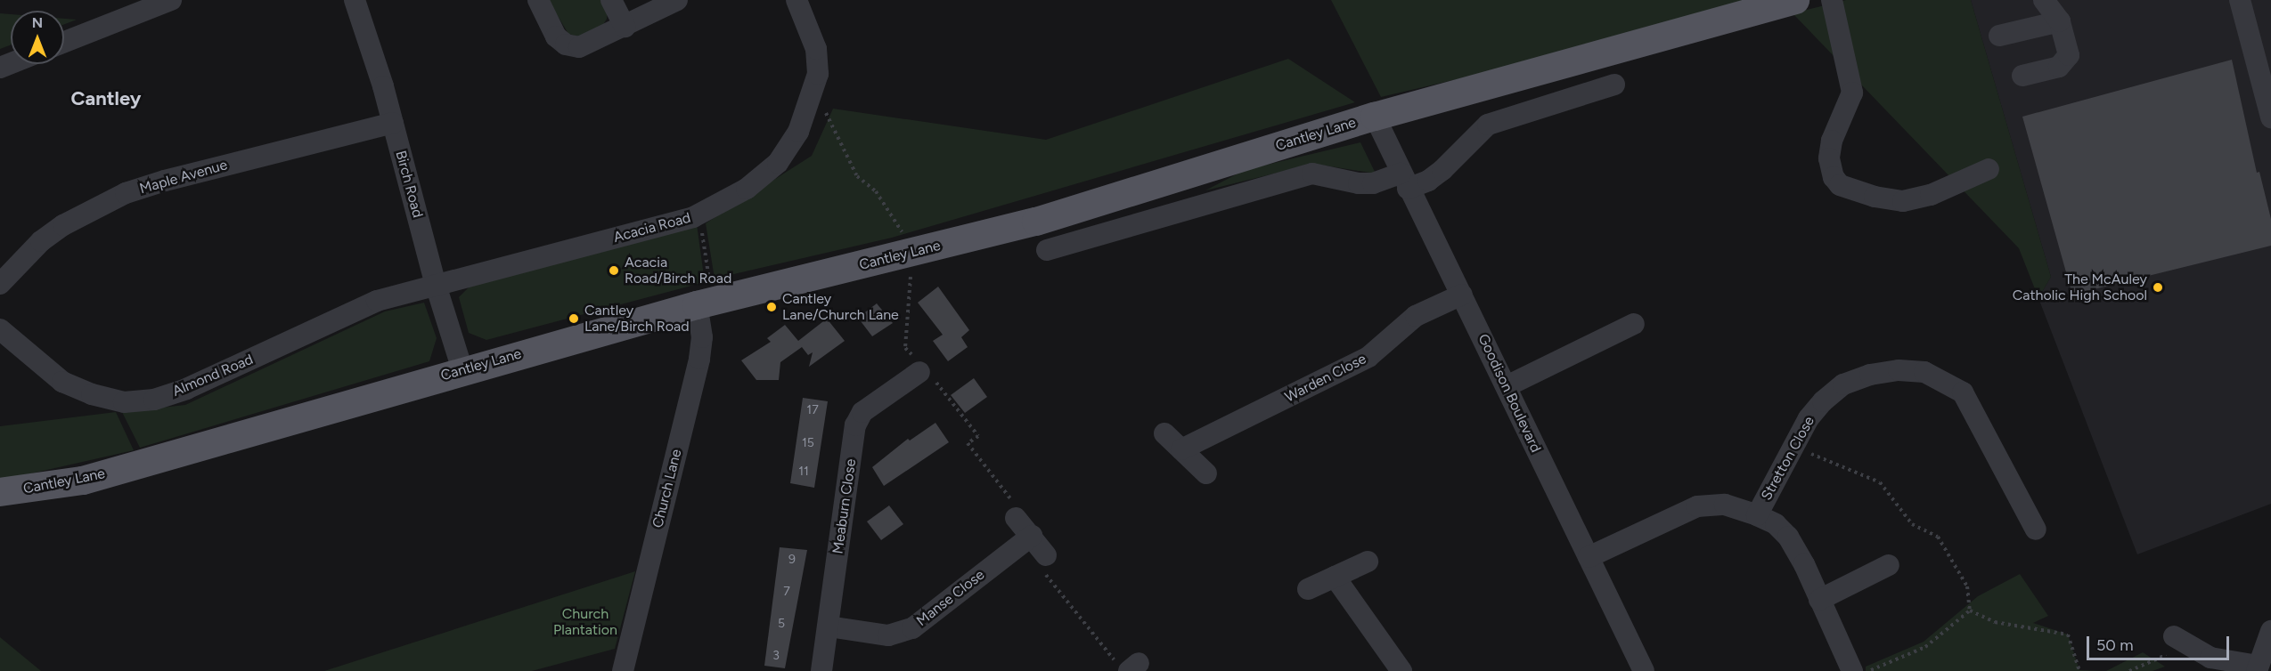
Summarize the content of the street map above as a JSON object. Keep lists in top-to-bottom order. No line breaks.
{"streets":{"main road":["Cantley Lane"],"street":["Maple Avenue","Birch Road","Acacia Road","Almond Road","Warden Close","Goodison Boulevard","Stretton Close","Church Lane","Meaburn Close","Manse Close"]},"crossings":[["Cantley Lane","Birch Road"],["Cantley Lane","Goodison Boulevard"],["Cantley Lane","Church Lane"],["Maple Avenue","Birch Road"],["Birch Road","Acacia Road"],["Birch Road","Almond Road"],["Acacia Road","Almond Road"],["Warden Close","Goodison Boulevard"],["Goodison Boulevard","Stretton Close"],["Meaburn Close","Manse Close"]],"districts":["Cantley"],"parks":["Church Plantation"],"places":["Acacia Road/Birch Road","The McAuley Catholic High School","Cantley Lane/Church Lane","Cantley Lane/Birch Road"],"house_numbers":["17","15","11","9","7","5","3"],"scale_bar":"50 m","north":"top"}
